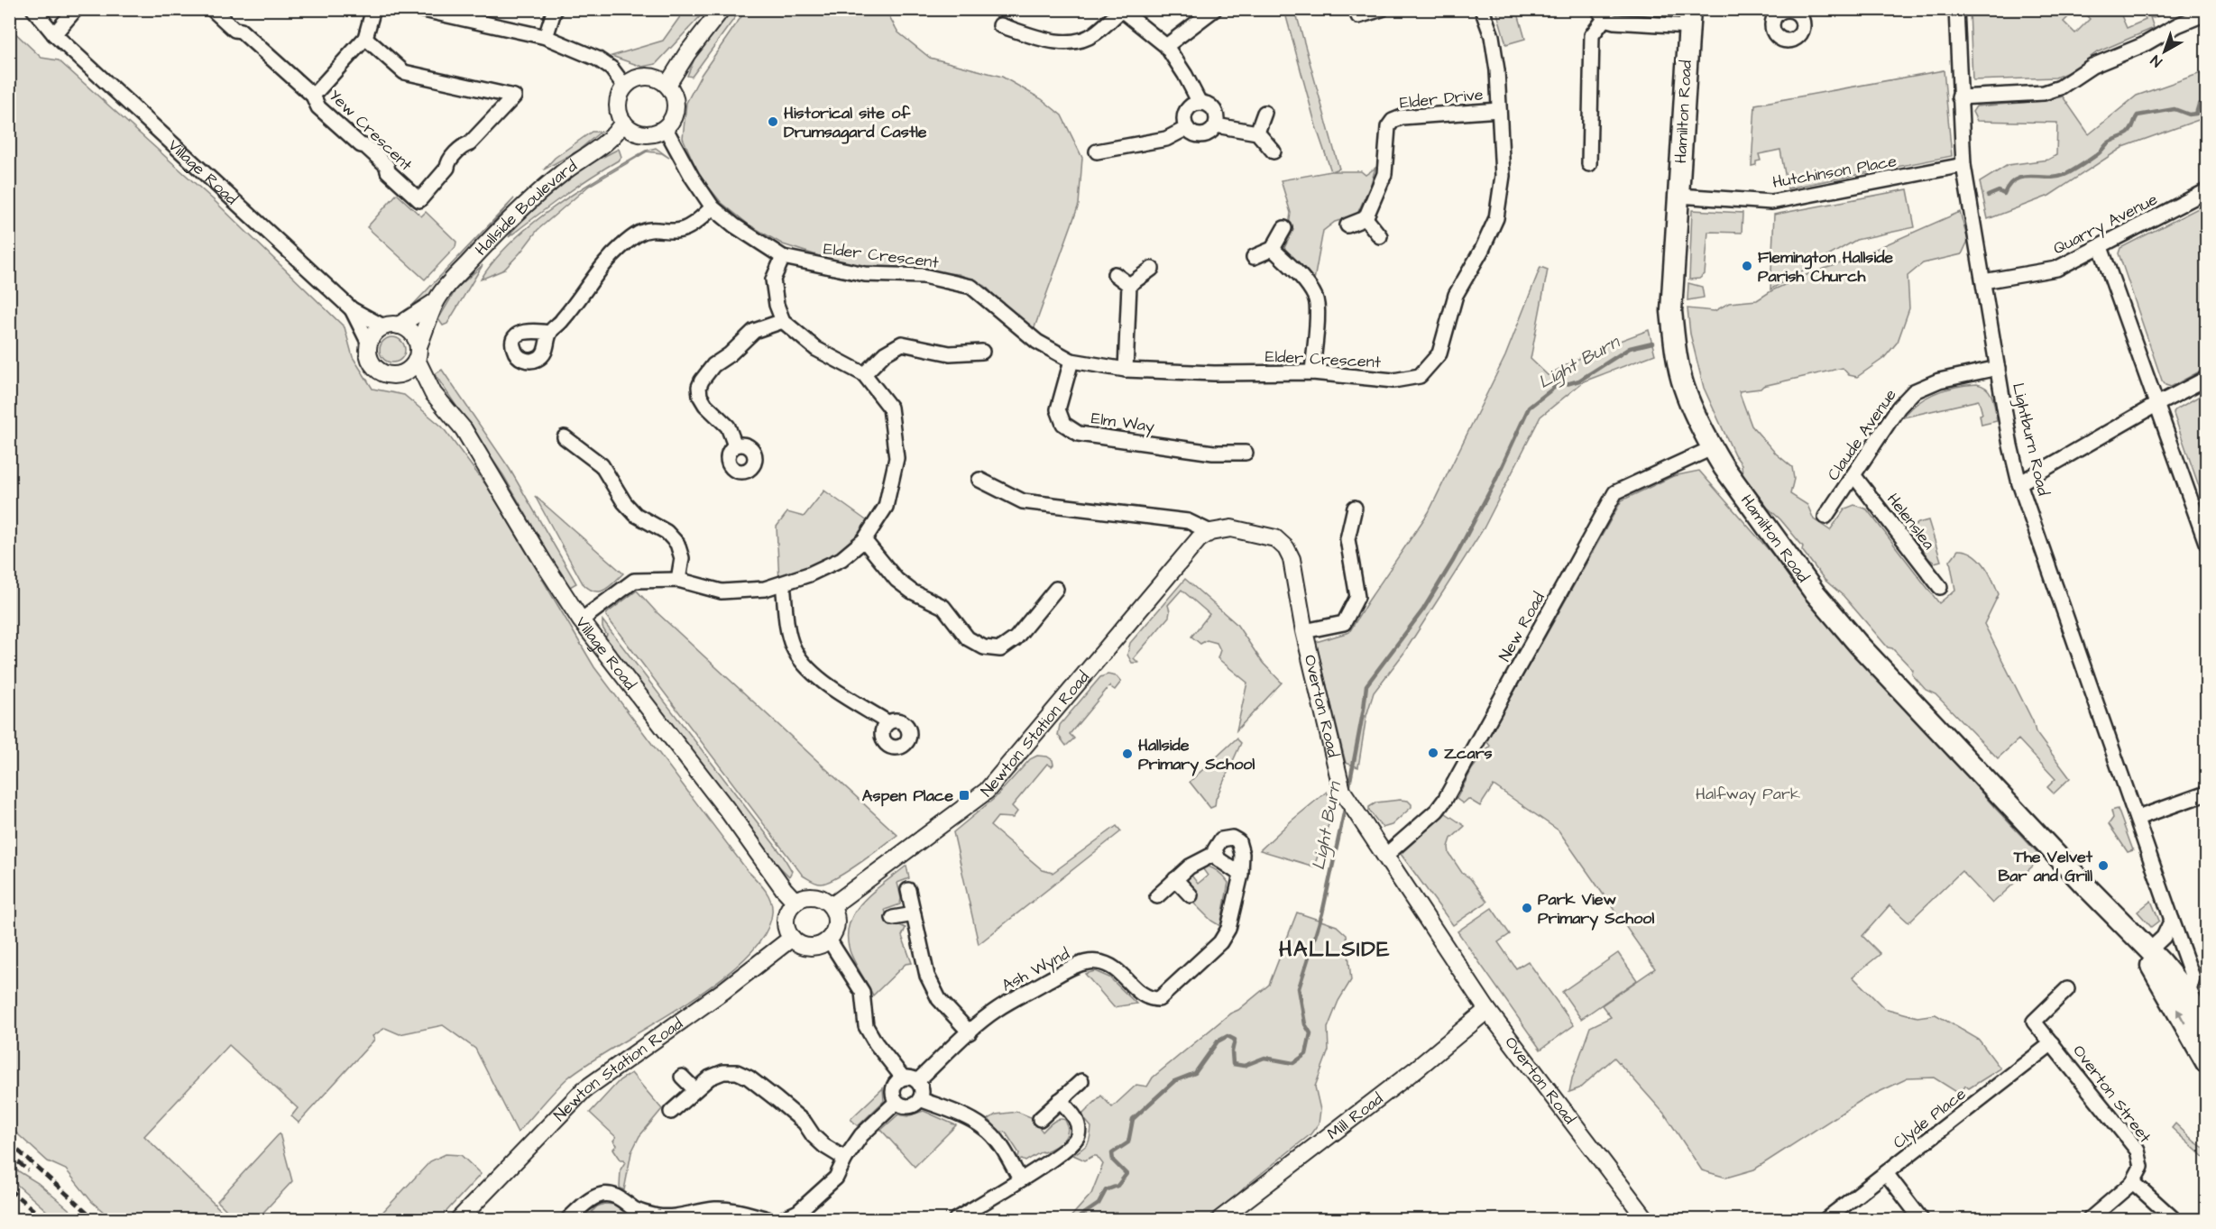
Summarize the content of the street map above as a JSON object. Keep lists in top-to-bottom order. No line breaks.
{"streets":{"main road":["Hamilton Road"],"street":["Elder Drive","Yew Crescent","Village Road","Hutchinson Place","Hallside Boulevard","Quarry Avenue","Elder Crescent","Elm Way","Claude Avenue","Lightburn Road","Helenslea","New Road","Overton Road","Newton Station Road","Ash Wynd","Overton Street","Mill Road","Clyde Place"]},"crossings":[["Elder Drive","Elder Crescent"],["Hamilton Road","Hutchinson Place"],["Hamilton Road","Lightburn Road"],["Hamilton Road","New Road"],["Village Road","Hallside Boulevard"],["Village Road","Newton Station Road"],["Hutchinson Place","Lightburn Road"],["Hallside Boulevard","Elder Crescent"],["Quarry Avenue","Lightburn Road"],["Elder Crescent","Elm Way"],["Claude Avenue","Lightburn Road"],["Claude Avenue","Helenslea"],["New Road","Overton Road"],["Overton Road","Newton Station Road"],["Overton Road","Mill Road"],["Overton Street","Clyde Place"]],"districts":["HALLSIDE"],"water":["Light Burn"],"parks":["Halfway Park"],"places":{"other":["Historical site of Drumsagard Castle","Flemington Hallside Parish Church","Zcars","Hallside Primary School","The Velvet Bar and Grill","Park View Primary School"],"transit":["Aspen Place"]},"north":"bottom left"}
